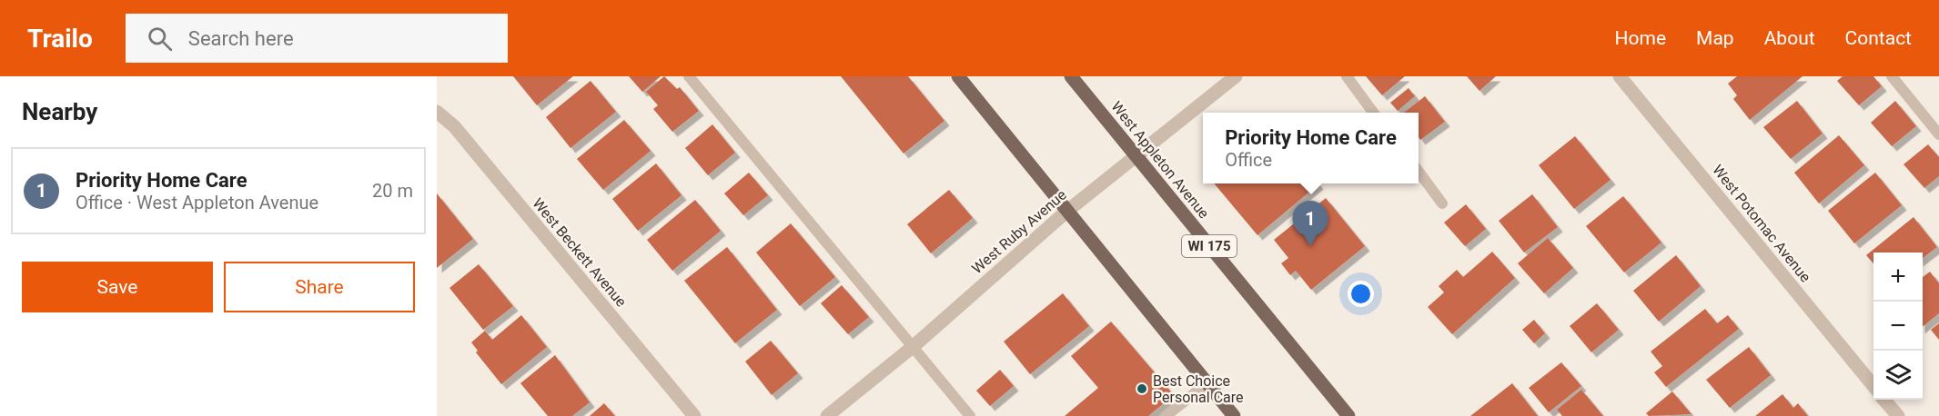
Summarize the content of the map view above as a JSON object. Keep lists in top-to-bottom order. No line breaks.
{"streets":{"main road":["West Appleton Avenue","WI 175"],"street":["West Potomac Avenue","West Ruby Avenue","West Beckett Avenue"]},"crossings":[["West Appleton Avenue","West Ruby Avenue"]],"places":["Best Choice Personal Care"],"page":{"header":"Trailo","search":"Search here","nav":["Home","Map","About","Contact"],"heading":"Nearby","popup":["Priority Home Care","Office"],"list":[{"mark":"1","name":"Priority Home Care","note":"Office · West Appleton Avenue","value":"20 m"}],"pins":"1","buttons":["Save","Share"],"map_buttons":["+","−"]}}
